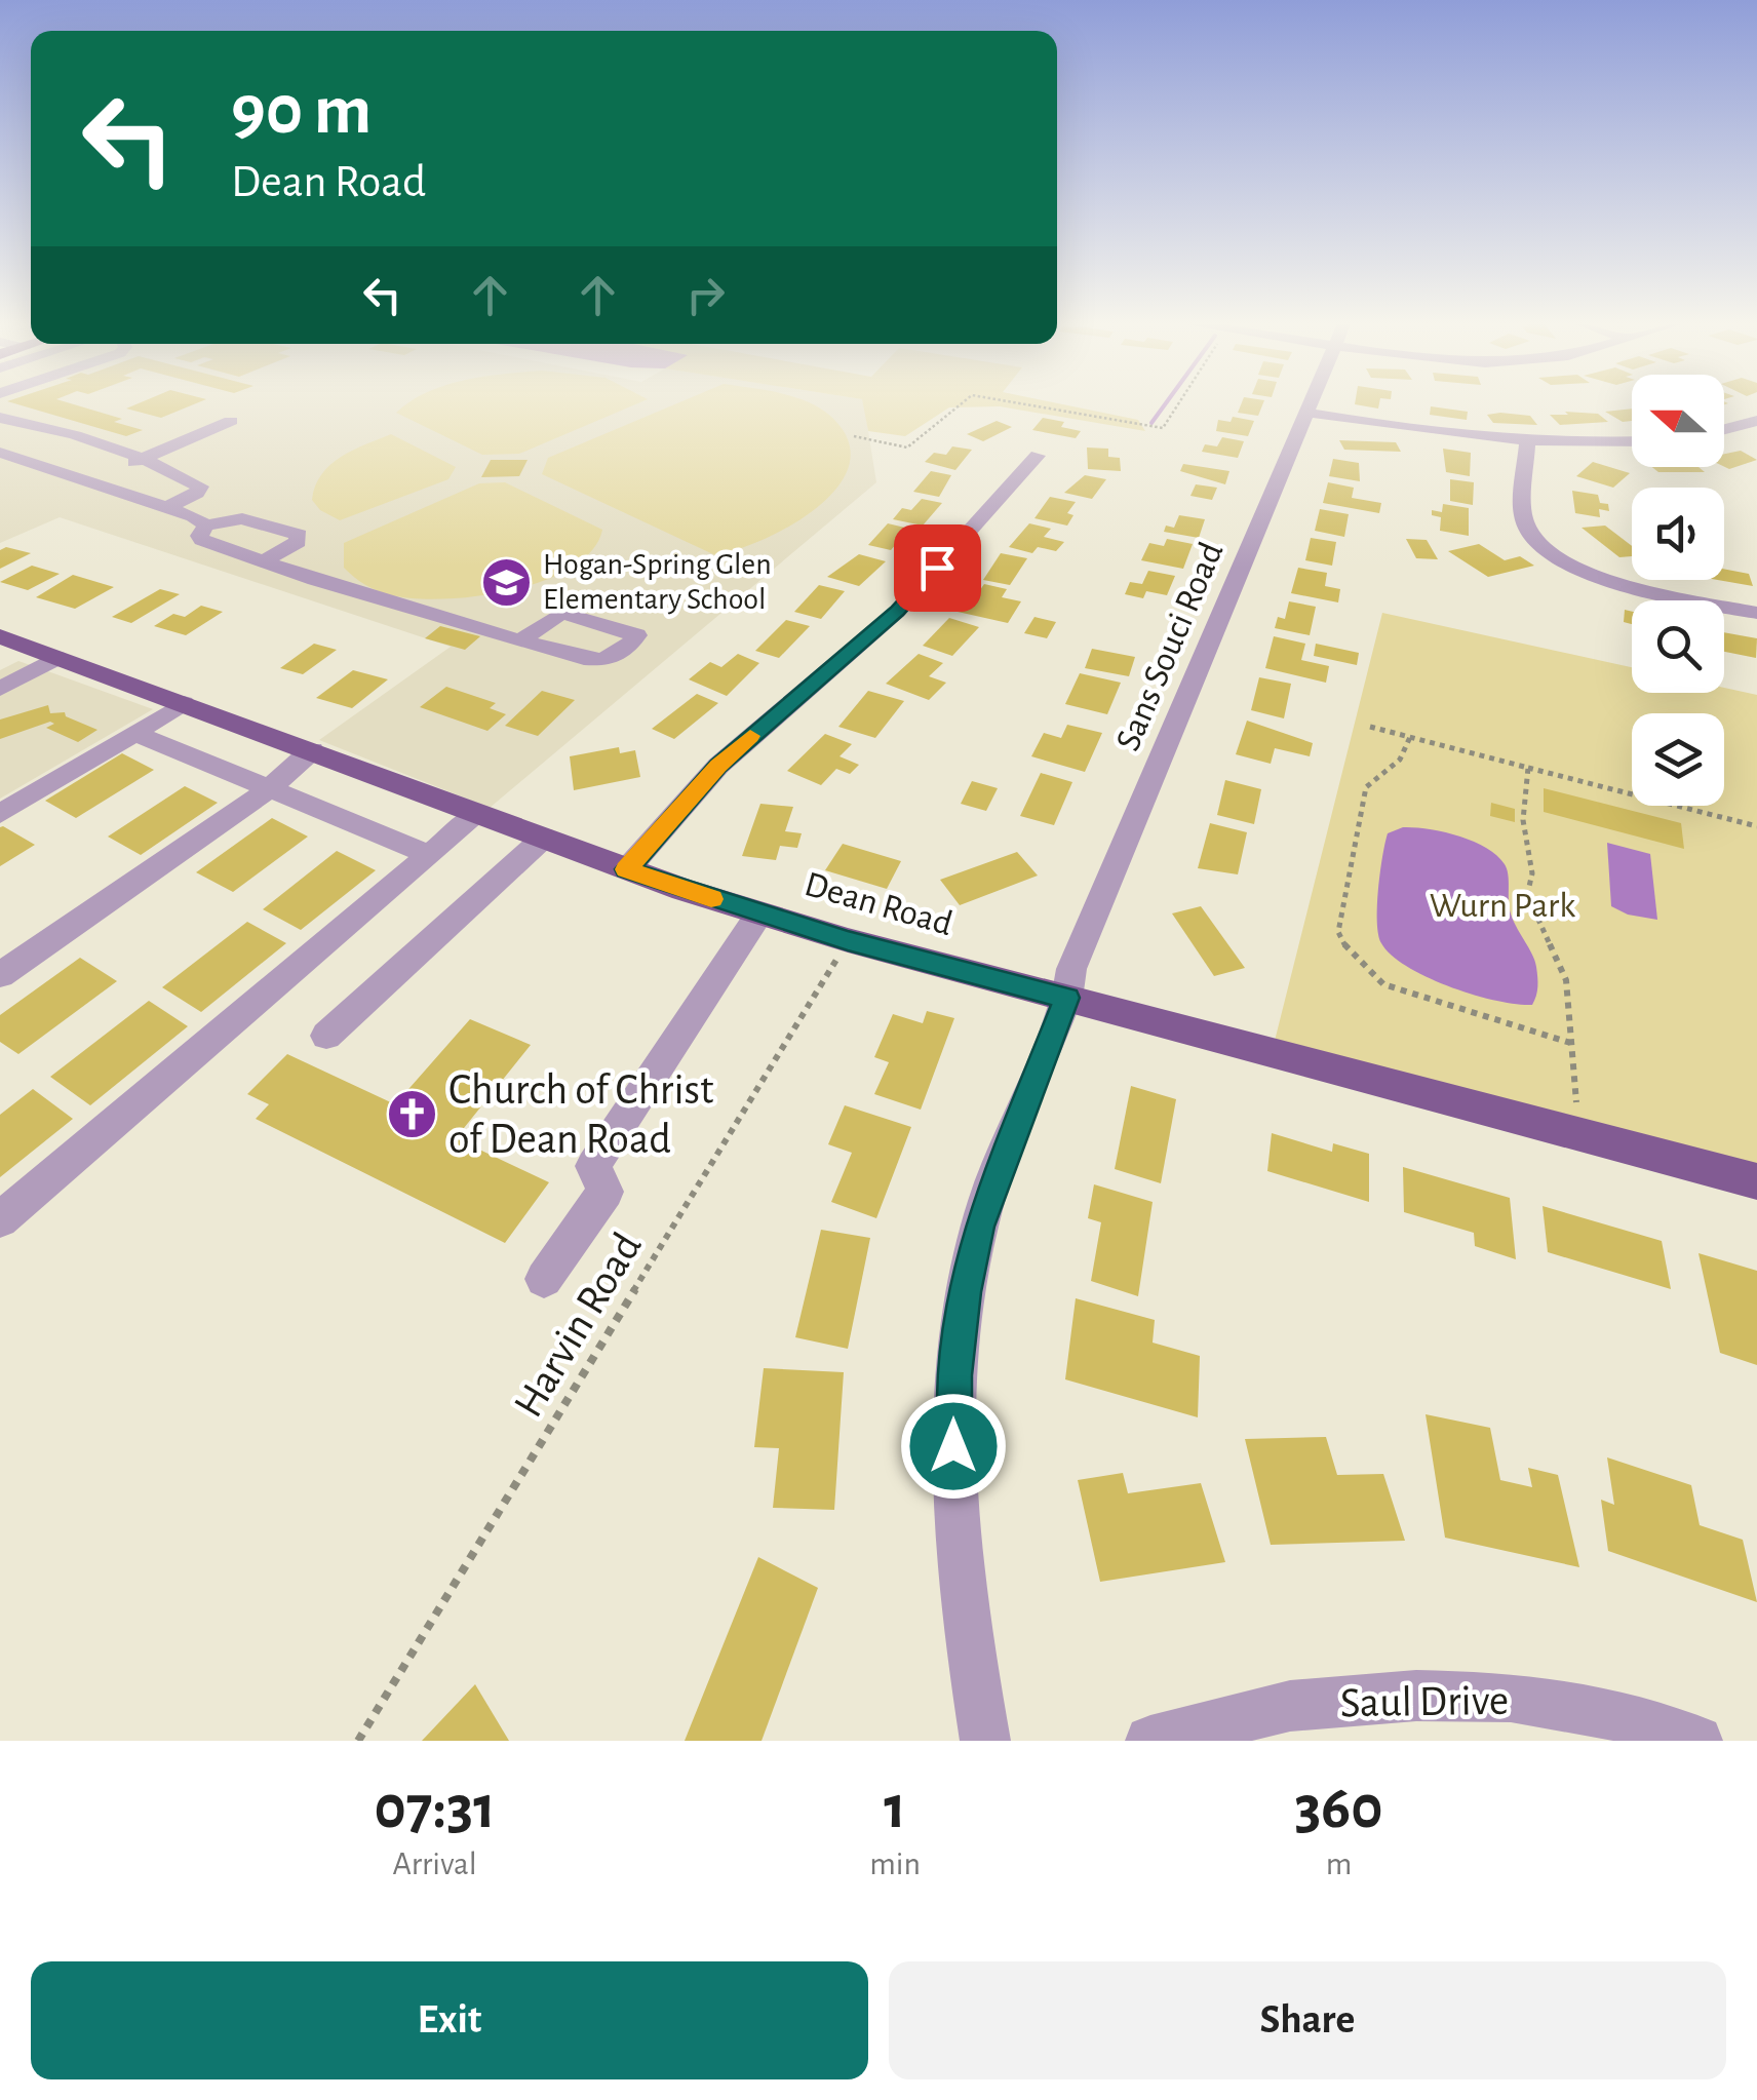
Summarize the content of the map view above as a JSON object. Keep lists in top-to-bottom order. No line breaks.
{"streets":{"main road":["Dean Road"],"street":["Sans Souci Road","Saul Drive"],"path":["Harvin Road"]},"crossings":[["Sans Souci Road","Dean Road"],["Dean Road","Harvin Road"]],"parks":["Wurn Park"],"places":{"school or university":["Hogan-Spring Glen Elementary School"],"church":["Church of Christ of Dean Road"]},"north":"left","page":{"turn":["90 m","Dean Road"],"eta":["07:31","Arrival","1","min","360","m"],"buttons":["Exit","Share"]}}
